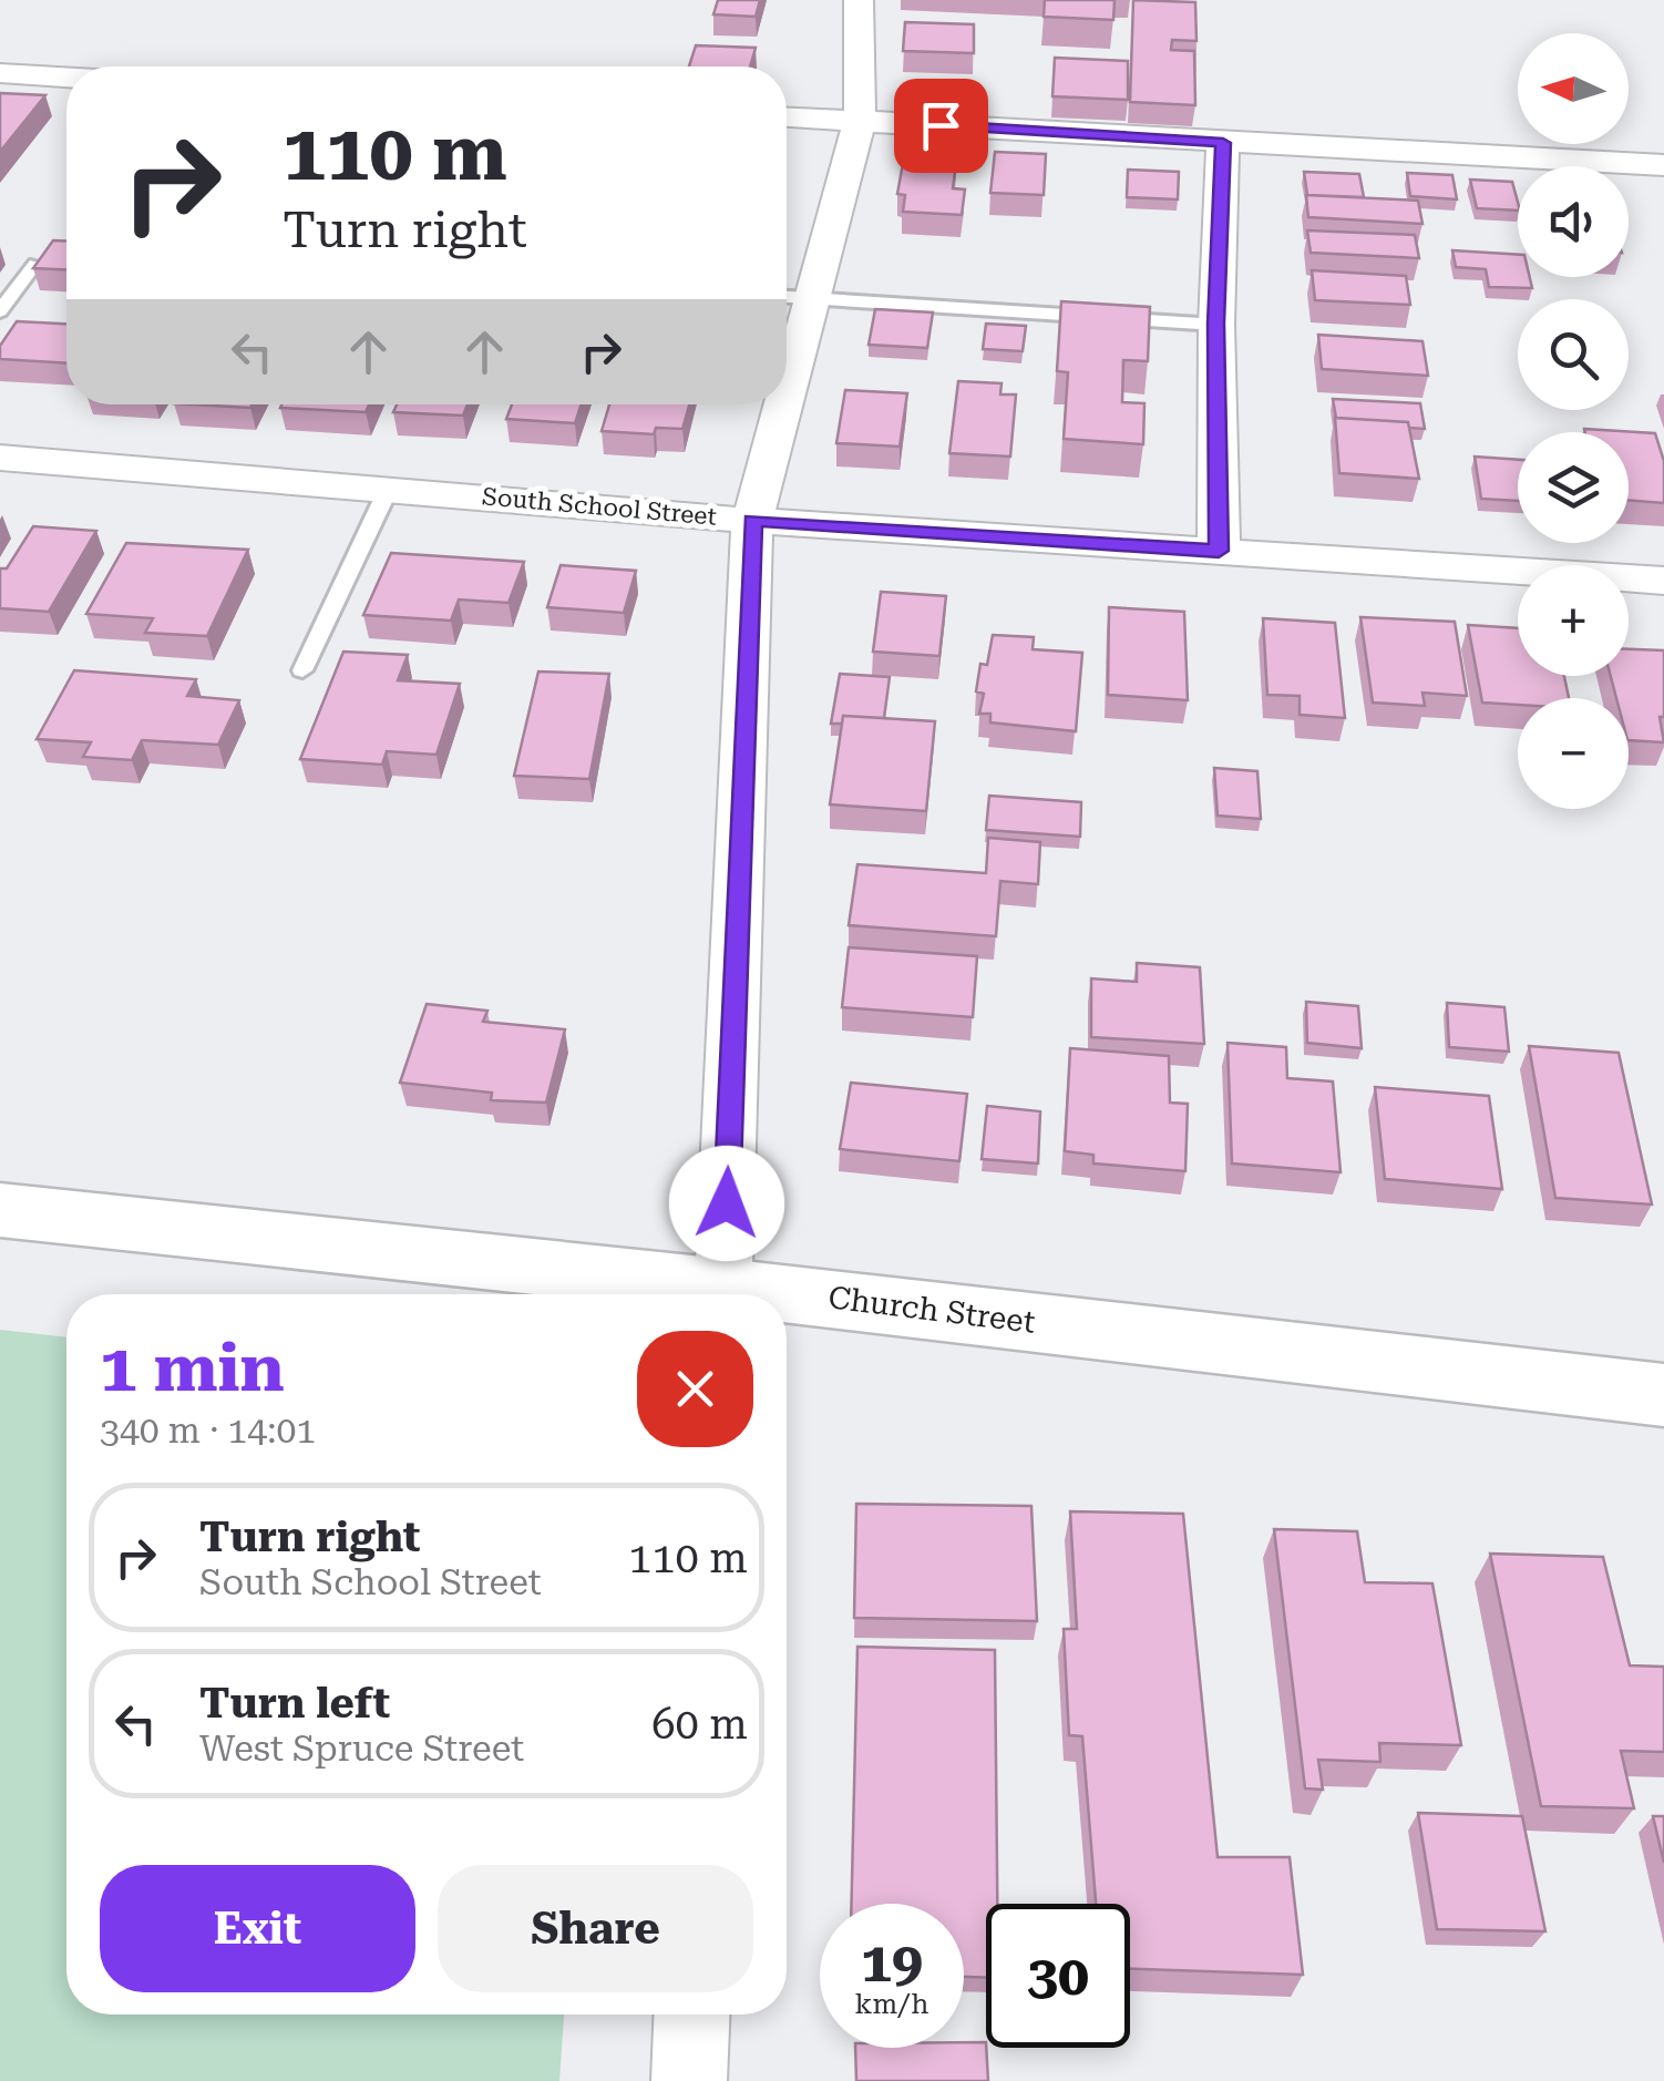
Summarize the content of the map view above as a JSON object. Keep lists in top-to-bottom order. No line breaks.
{"streets":{"street":["South School Street","Church Street"]},"north":"left","page":{"map_buttons":["+","−"],"turn":["110 m","Turn right"],"heading":["1 min","340 m · 14:01"],"list":[{"name":"Turn right","note":"South School Street","value":"110 m"},{"name":"Turn left","note":"West Spruce Street","value":"60 m"}],"buttons":["Exit","Share"],"speed":"19 km/h","limit":"30"}}
